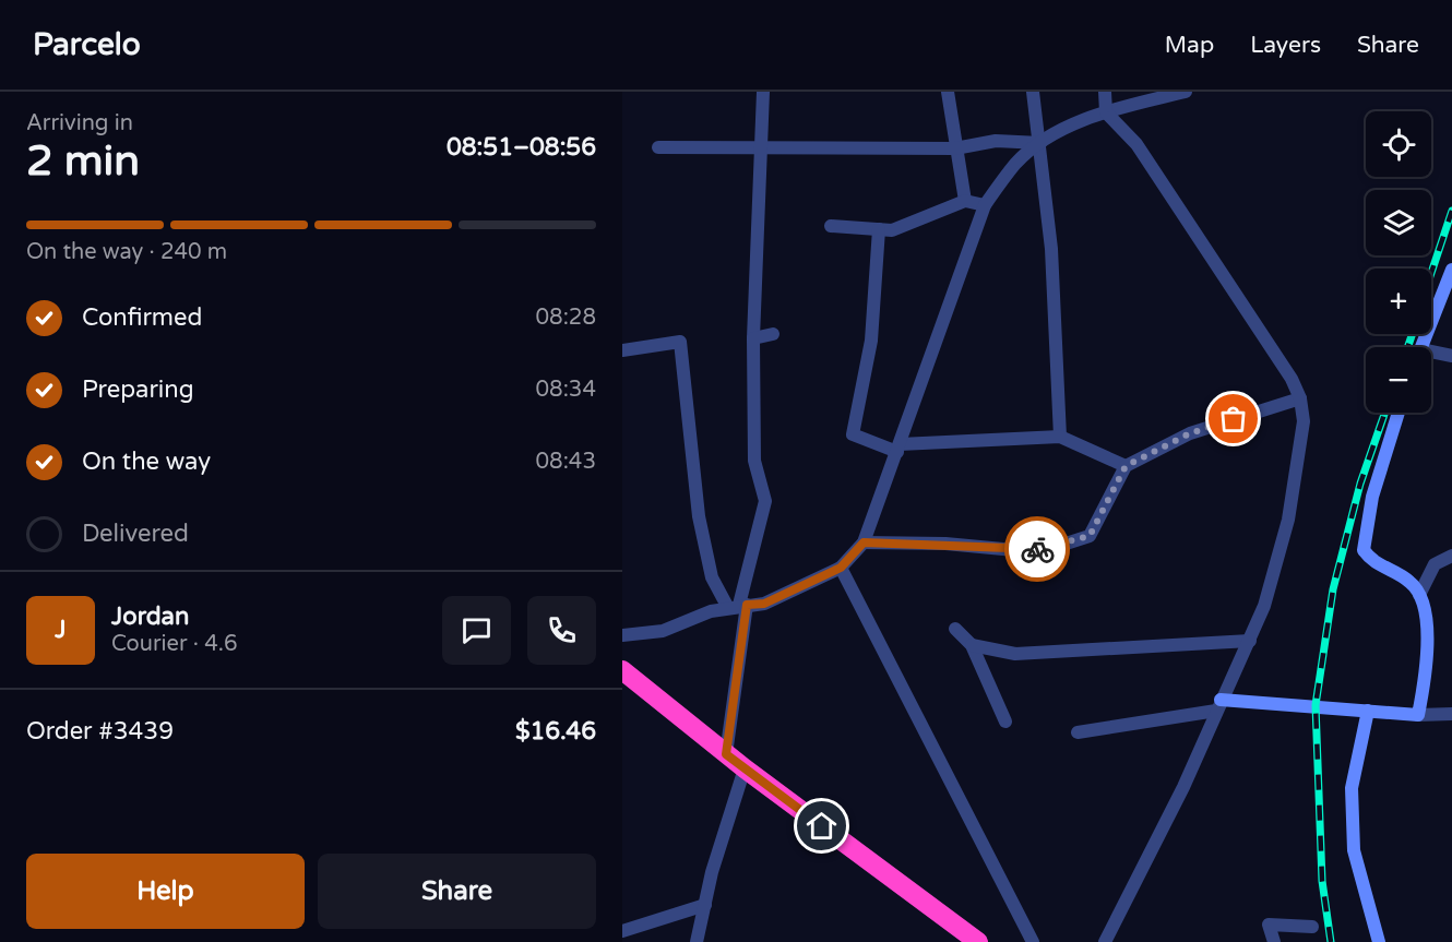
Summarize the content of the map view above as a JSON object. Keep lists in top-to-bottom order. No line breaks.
{"page":{"header":"Parcelo","nav":["Map","Layers","Share"],"heading":["2 min","Arriving in","08:51–08:56"],"panel":["Jordan","Courier · 4.6","Order #3439","$16.46"],"map_buttons":["+","−"],"bar":"On the way · 240 m","list":[["Confirmed","08:28"],["Preparing","08:34"],["On the way","08:43"],"Delivered"],"round":"J","buttons":["Help","Share"]}}
